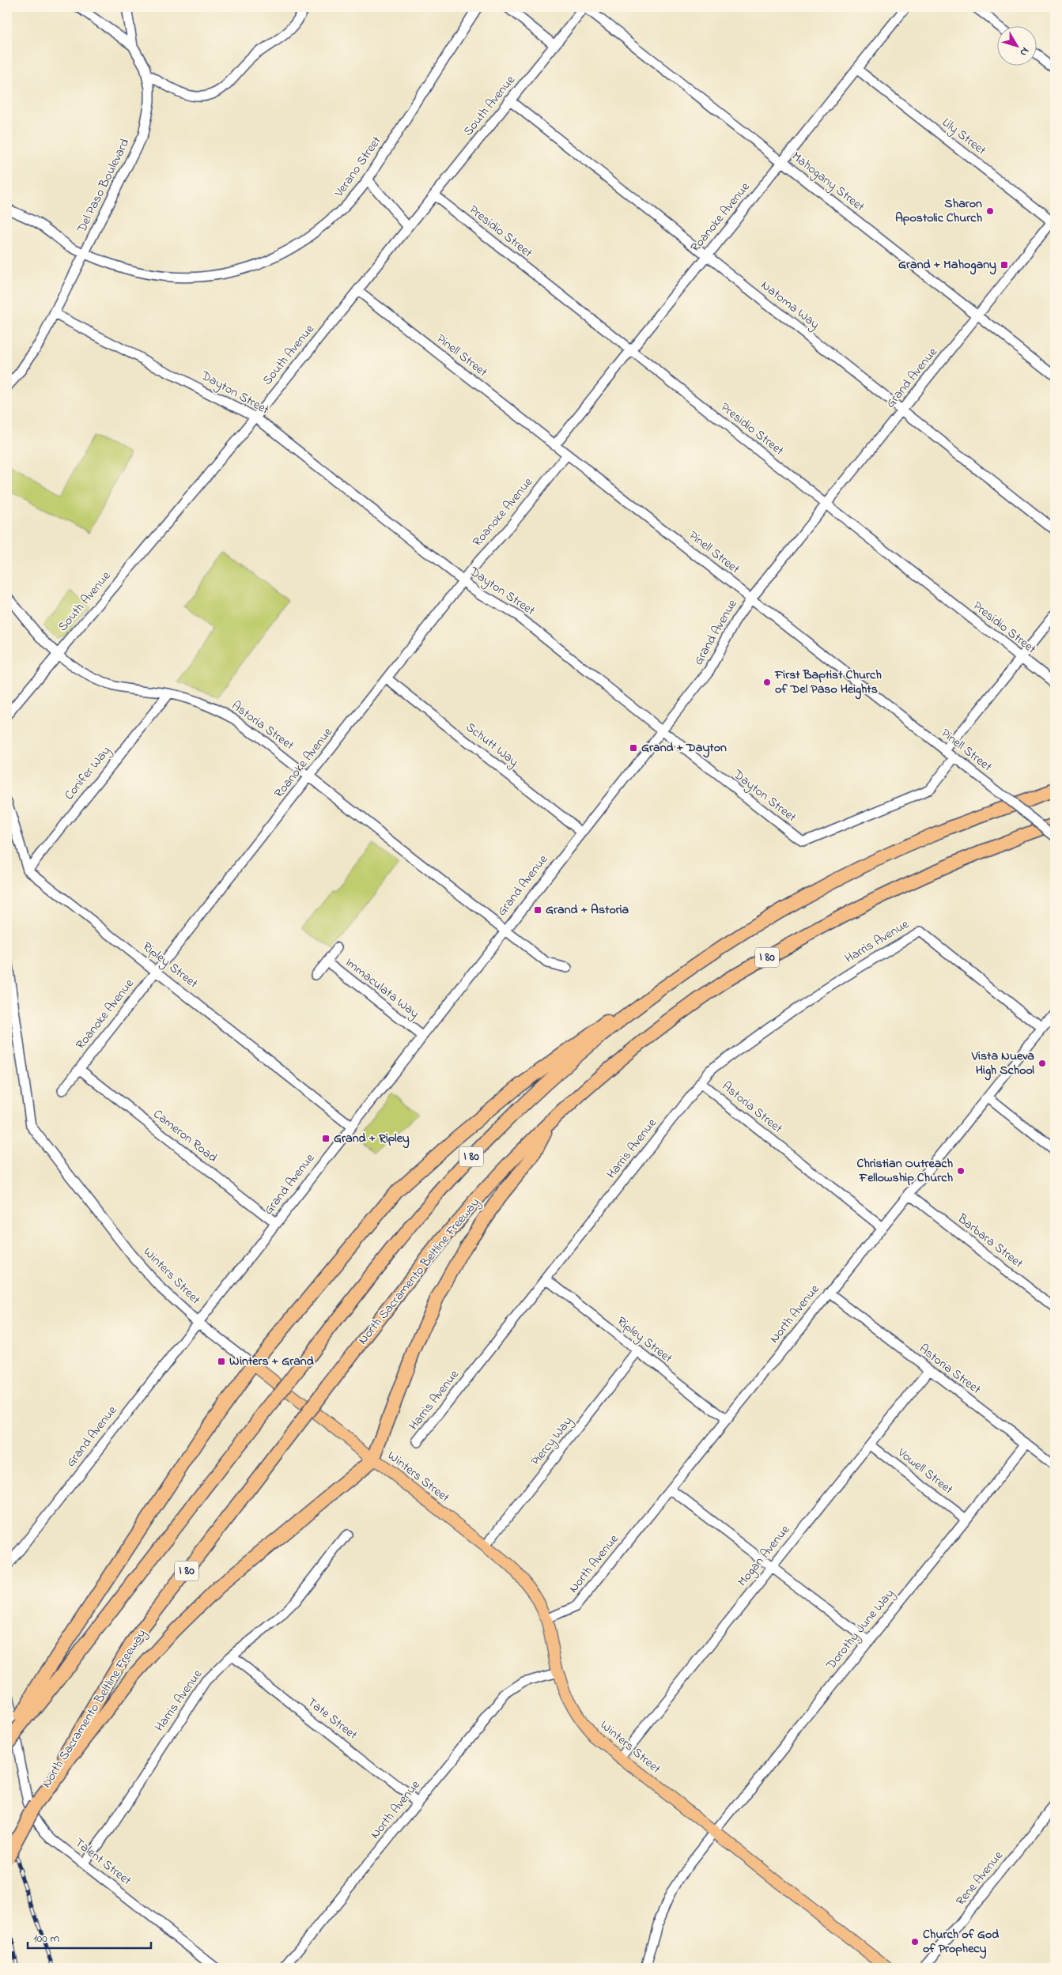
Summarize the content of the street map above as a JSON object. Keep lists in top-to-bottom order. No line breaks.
{"streets":{"highway":["I 80","North Sacramento Beltline Freeway"],"main road":["Winters Street"],"street":["South Avenue","Lily Street","Verano Street","Mahogany Street","Del Paso Boulevard","Roanoke Avenue","Presidio Street","Natoma Way","Pinell Street","Grand Avenue","Dayton Street","Astoria Street","Schutt Way","Conifer Way","Harris Avenue","Ripley Street","Immaculata Way","Cameron Road","Barbara Street","North Avenue","Piercy Way","Vowell Street","Mogan Avenue","Dorothy June Way","Tate Street","Talent Street","Rene Avenue"]},"crossings":[["South Avenue","Mahogany Street"],["South Avenue","Presidio Street"],["South Avenue","Natoma Way"],["South Avenue","Pinell Street"],["South Avenue","Dayton Street"],["South Avenue","Astoria Street"],["Lily Street","Roanoke Avenue"],["Lily Street","Grand Avenue"],["Verano Street","Del Paso Boulevard"],["Mahogany Street","Roanoke Avenue"],["Mahogany Street","Grand Avenue"],["Del Paso Boulevard","Dayton Street"],["Roanoke Avenue","Presidio Street"],["Roanoke Avenue","Natoma Way"],["Roanoke Avenue","Pinell Street"],["Roanoke Avenue","Dayton Street"],["Roanoke Avenue","Astoria Street"],["Roanoke Avenue","Schutt Way"],["Roanoke Avenue","Ripley Street"],["Roanoke Avenue","Cameron Road"],["Presidio Street","Grand Avenue"],["Natoma Way","Grand Avenue"],["Pinell Street","Grand Avenue"],["Pinell Street","Dayton Street"],["Grand Avenue","Dayton Street"],["Grand Avenue","Astoria Street"],["Grand Avenue","Schutt Way"],["Grand Avenue","Ripley Street"],["Grand Avenue","Immaculata Way"],["Grand Avenue","Cameron Road"],["Grand Avenue","Winters Street"],["Astoria Street","Conifer Way"],["Astoria Street","Harris Avenue"],["Astoria Street","North Avenue"],["Astoria Street","Mogan Avenue"],["Astoria Street","Dorothy June Way"],["Conifer Way","Ripley Street"],["Harris Avenue","Ripley Street"],["Harris Avenue","North Avenue"],["Harris Avenue","Tate Street"],["Harris Avenue","Talent Street"],["I 80","Talent Street"],["Ripley Street","North Avenue"],["Ripley Street","Piercy Way"],["Barbara Street","North Avenue"],["Winters Street","North Avenue"],["Winters Street","Piercy Way"],["Winters Street","Mogan Avenue"],["Winters Street","Dorothy June Way"],["North Avenue","Tate Street"],["Vowell Street","Mogan Avenue"],["Vowell Street","Dorothy June Way"]],"places":{"other":["Sharon Apostolic Church","First Baptist Church of Del Paso Heights","Vista Nueva High School","Christian Outreach Fellowship Church","Church of God of Prophecy"],"transit":["Grand + Mahogany","Grand + Dayton","Grand + Astoria","Grand + Ripley","Winters + Grand"]},"scale_bar":"100 m","north":"bottom right"}
